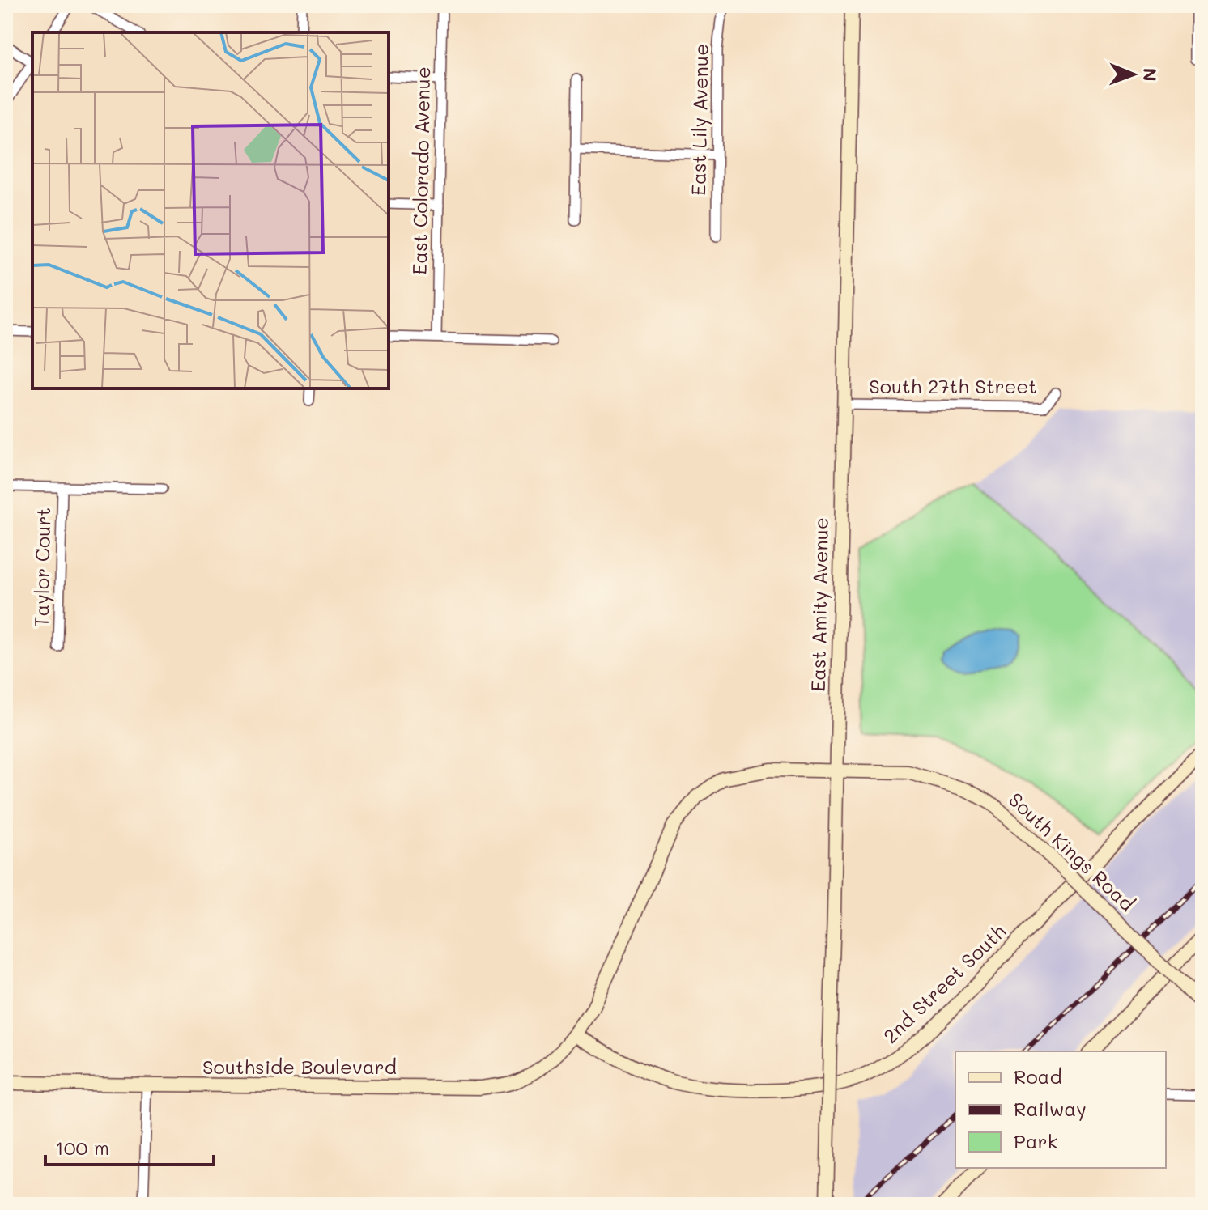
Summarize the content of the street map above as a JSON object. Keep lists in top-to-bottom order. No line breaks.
{"streets":{"main road":["East Amity Avenue","South Kings Road","2nd Street South","Southside Boulevard"],"street":["East Lily Avenue","East Colorado Avenue","South 27th Street","Taylor Court"]},"crossings":[["South 27th Street","East Amity Avenue"],["East Amity Avenue","South Kings Road"],["South Kings Road","2nd Street South"],["South Kings Road","Southside Boulevard"],["2nd Street South","Southside Boulevard"]],"legend":["Road","Railway","Park"],"scale_bar":"100 m","north":"right"}
